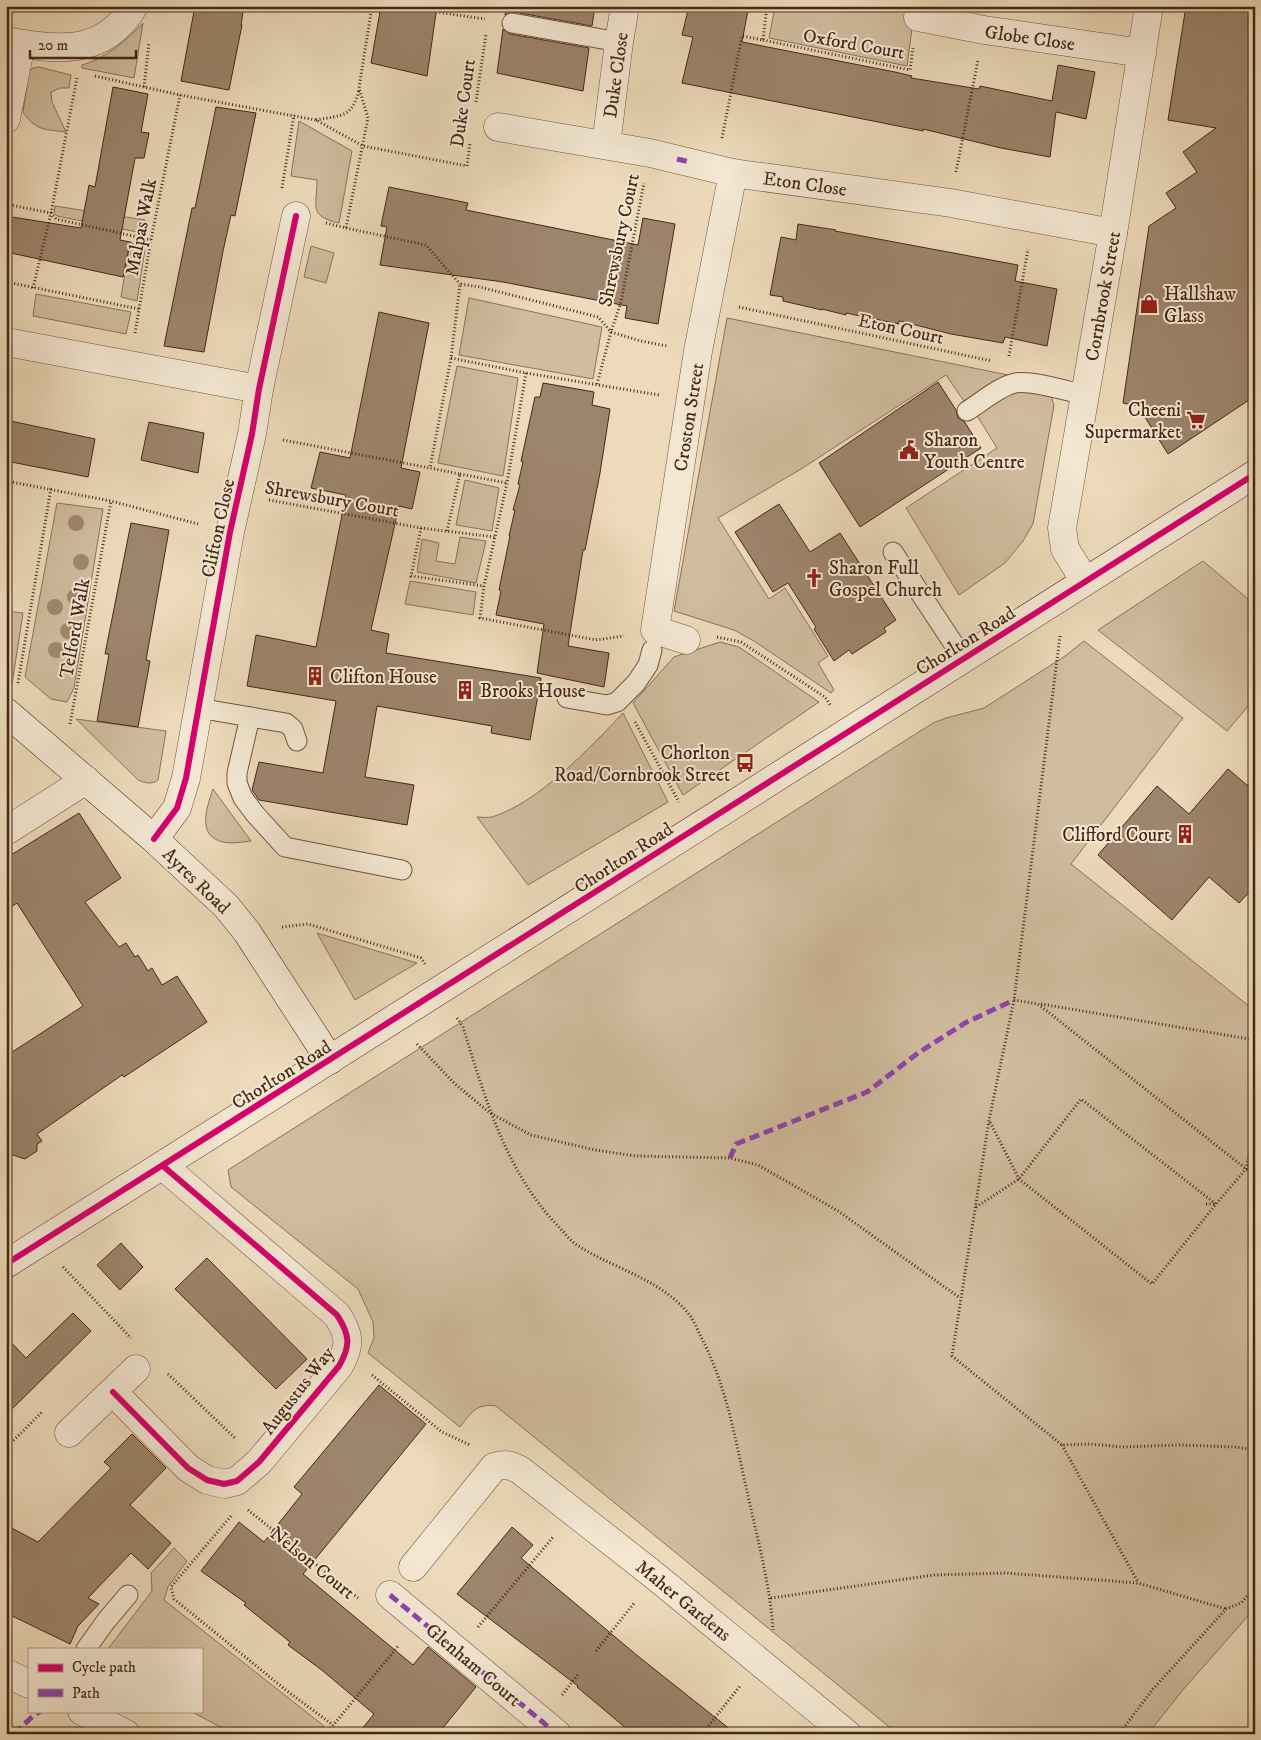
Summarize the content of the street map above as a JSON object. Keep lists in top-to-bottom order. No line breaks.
{"streets":{"street":["Globe Close","Duke Close","Eton Close","Cornbrook Street","Croston Street","Clifton Close","Chorlton Road","Ayres Road","Augustus Way","Maher Gardens","Glenham Court"],"path":["Oxford Court","Duke Court","Malpas Walk","Shrewsbury Court","Eton Court","Telford Walk","Nelson Court"]},"crossings":[["Globe Close","Oxford Court"],["Globe Close","Cornbrook Street"],["Oxford Court","Eton Close"],["Oxford Court","Croston Street"],["Duke Close","Eton Close"],["Eton Close","Shrewsbury Court"],["Eton Close","Cornbrook Street"],["Eton Close","Croston Street"],["Shrewsbury Court","Croston Street"],["Shrewsbury Court","Clifton Close"],["Cornbrook Street","Chorlton Road"],["Eton Court","Croston Street"],["Clifton Close","Ayres Road"],["Telford Walk","Ayres Road"],["Chorlton Road","Ayres Road"],["Chorlton Road","Augustus Way"],["Augustus Way","Nelson Court"]],"places":{"shop":["Hallshaw Glass"],"supermarket":["Cheeni Supermarket"],"public building":["Sharon Youth Centre"],"church":["Sharon Full Gospel Church"],"building":["Clifton House","Brooks House","Clifford Court"],"bus stop":["Chorlton Road/Cornbrook Street"]},"legend":["Cycle path","Path"],"scale_bar":"20 m"}
